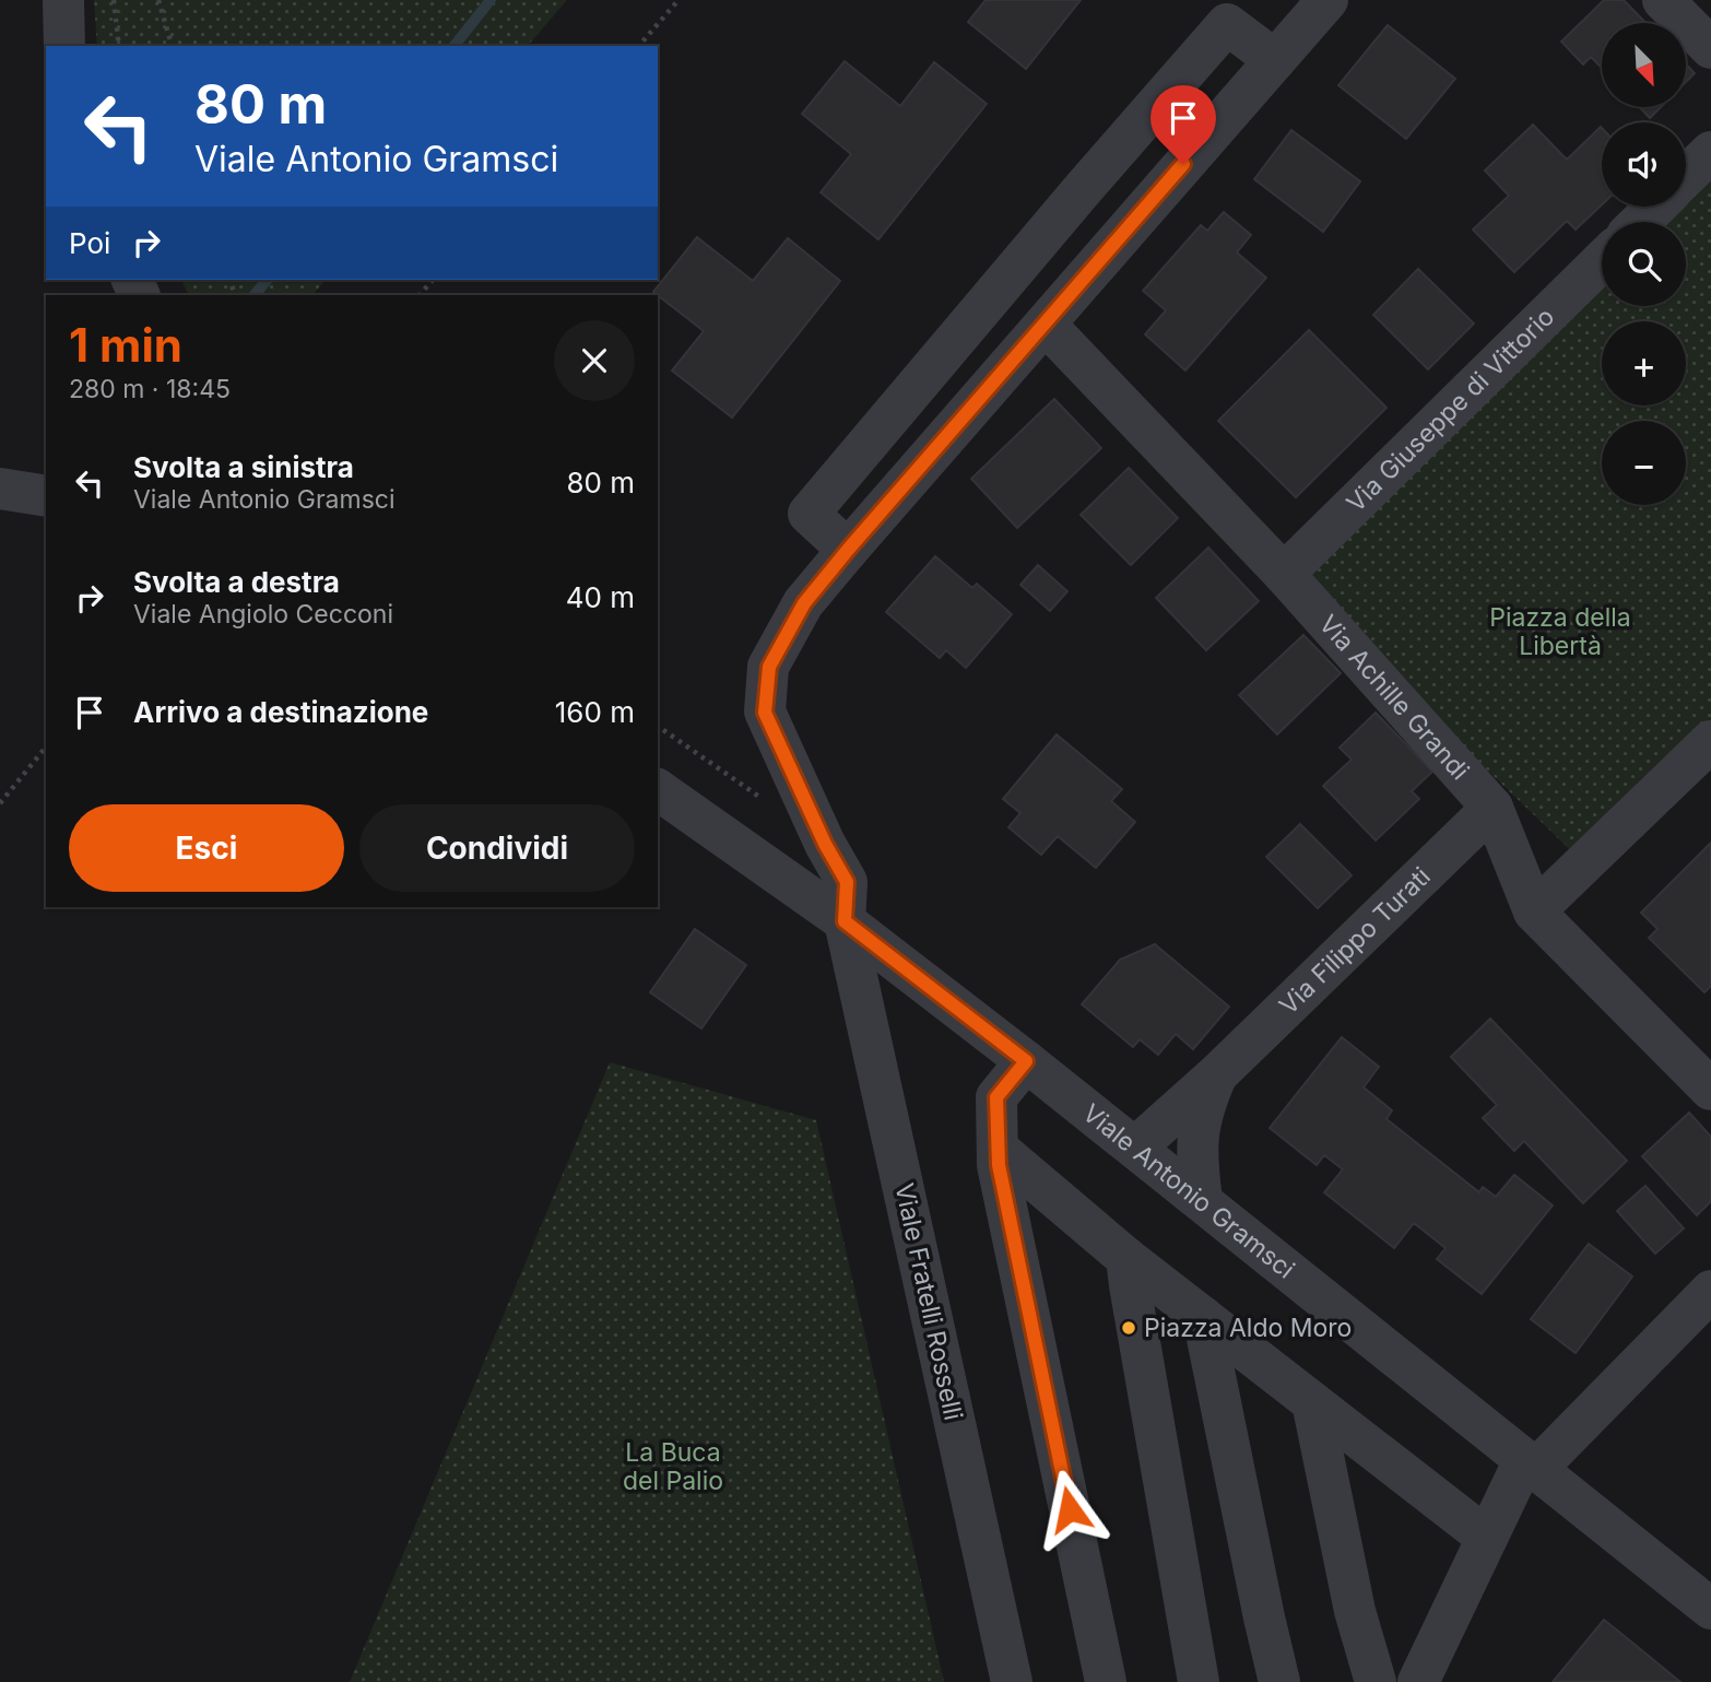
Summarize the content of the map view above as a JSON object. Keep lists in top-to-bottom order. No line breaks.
{"streets":{"street":["Via Giuseppe di Vittorio","Via Achille Grandi","Via Filippo Turati","Viale Antonio Gramsci","Viale Fratelli Rosselli"]},"crossings":[["Via Giuseppe di Vittorio","Via Achille Grandi"],["Via Achille Grandi","Via Filippo Turati"],["Via Achille Grandi","Viale Fratelli Rosselli"],["Via Filippo Turati","Viale Antonio Gramsci"],["Viale Antonio Gramsci","Viale Fratelli Rosselli"]],"parks":["Piazza della Libertà","La Buca del Palio"],"places":["Piazza Aldo Moro"],"north":"bottom right","page":{"map_buttons":["+","−"],"turn":["80 m","Viale Antonio Gramsci"],"then":"Poi","heading":["1 min","280 m · 18:45"],"list":[{"name":"Svolta a sinistra","note":"Viale Antonio Gramsci","value":"80 m"},{"name":"Svolta a destra","note":"Viale Angiolo Cecconi","value":"40 m"},{"name":"Arrivo a destinazione","value":"160 m"}],"buttons":["Esci","Condividi"]}}
